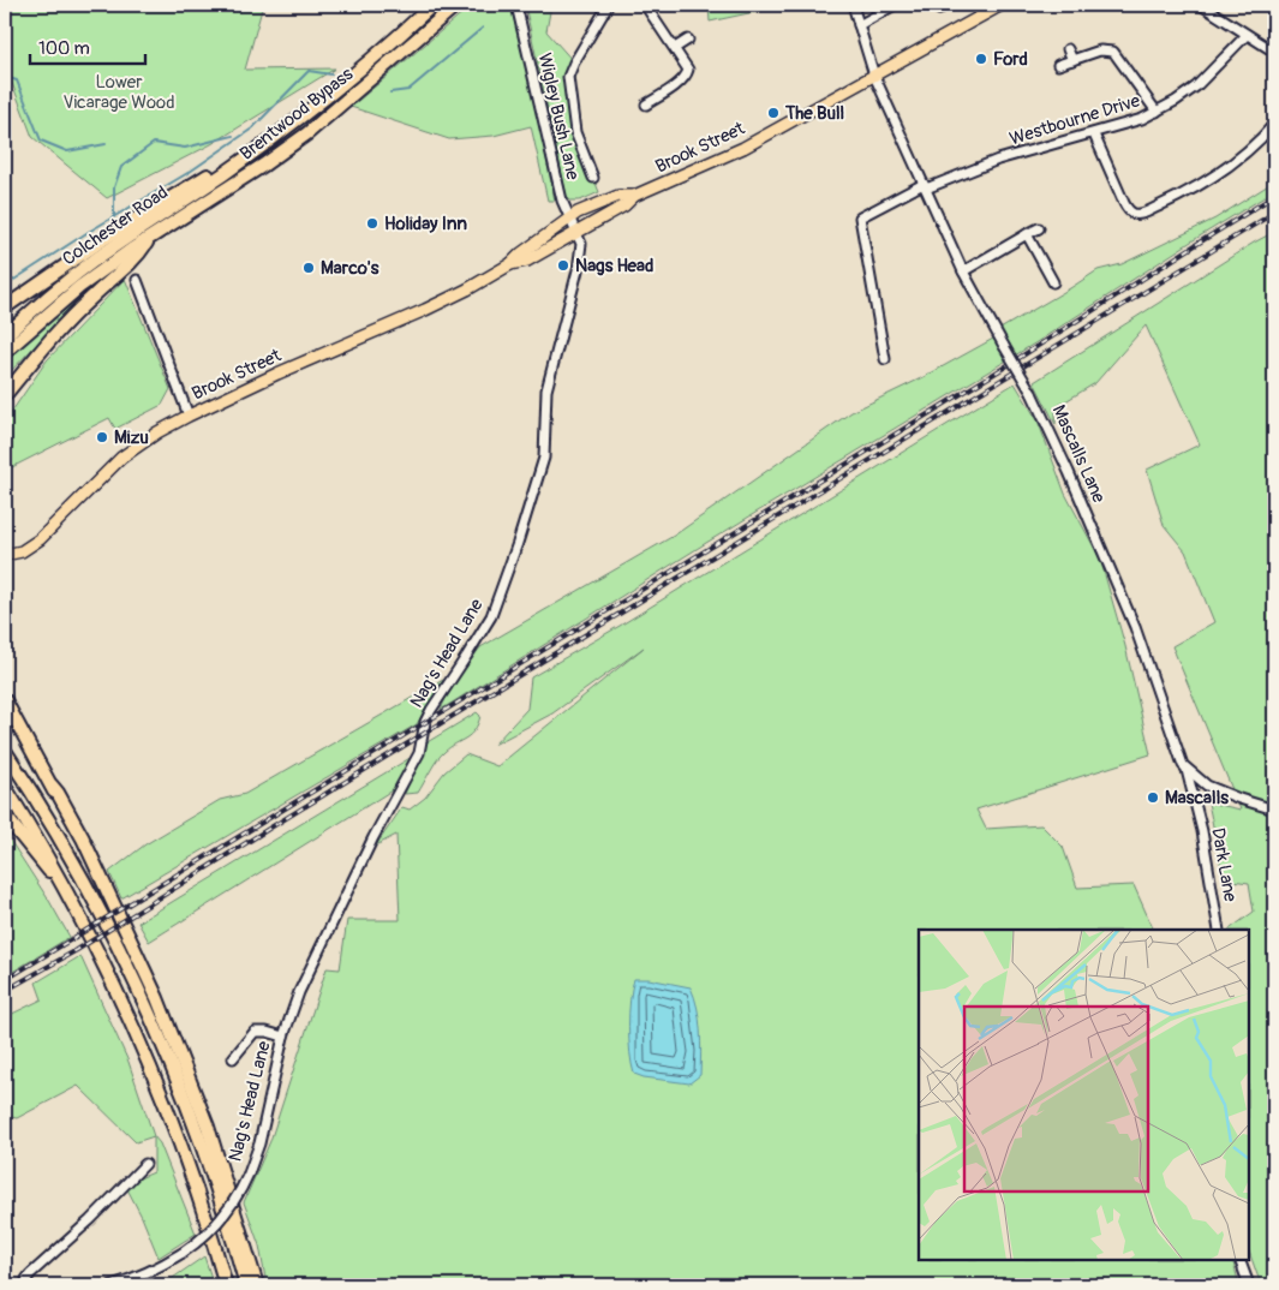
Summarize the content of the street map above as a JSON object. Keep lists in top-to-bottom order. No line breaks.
{"streets":{"highway":["Brentwood Bypass","Colchester Road"],"main road":["Brook Street"],"street":["Wigley Bush Lane","Westbourne Drive","Mascalls Lane","Nag's Head Lane","Dark Lane"]},"crossings":[["Brentwood Bypass","Colchester Road"],["Wigley Bush Lane","Brook Street"],["Wigley Bush Lane","Nag's Head Lane"],["Westbourne Drive","Mascalls Lane"],["Brook Street","Mascalls Lane"],["Brook Street","Nag's Head Lane"],["Mascalls Lane","Dark Lane"]],"parks":["Lower Vicarage Wood"],"places":["Ford","The Bull","Holiday Inn","Nags Head","Marco's","Mizu","Mascalls"],"scale_bar":"100 m"}
